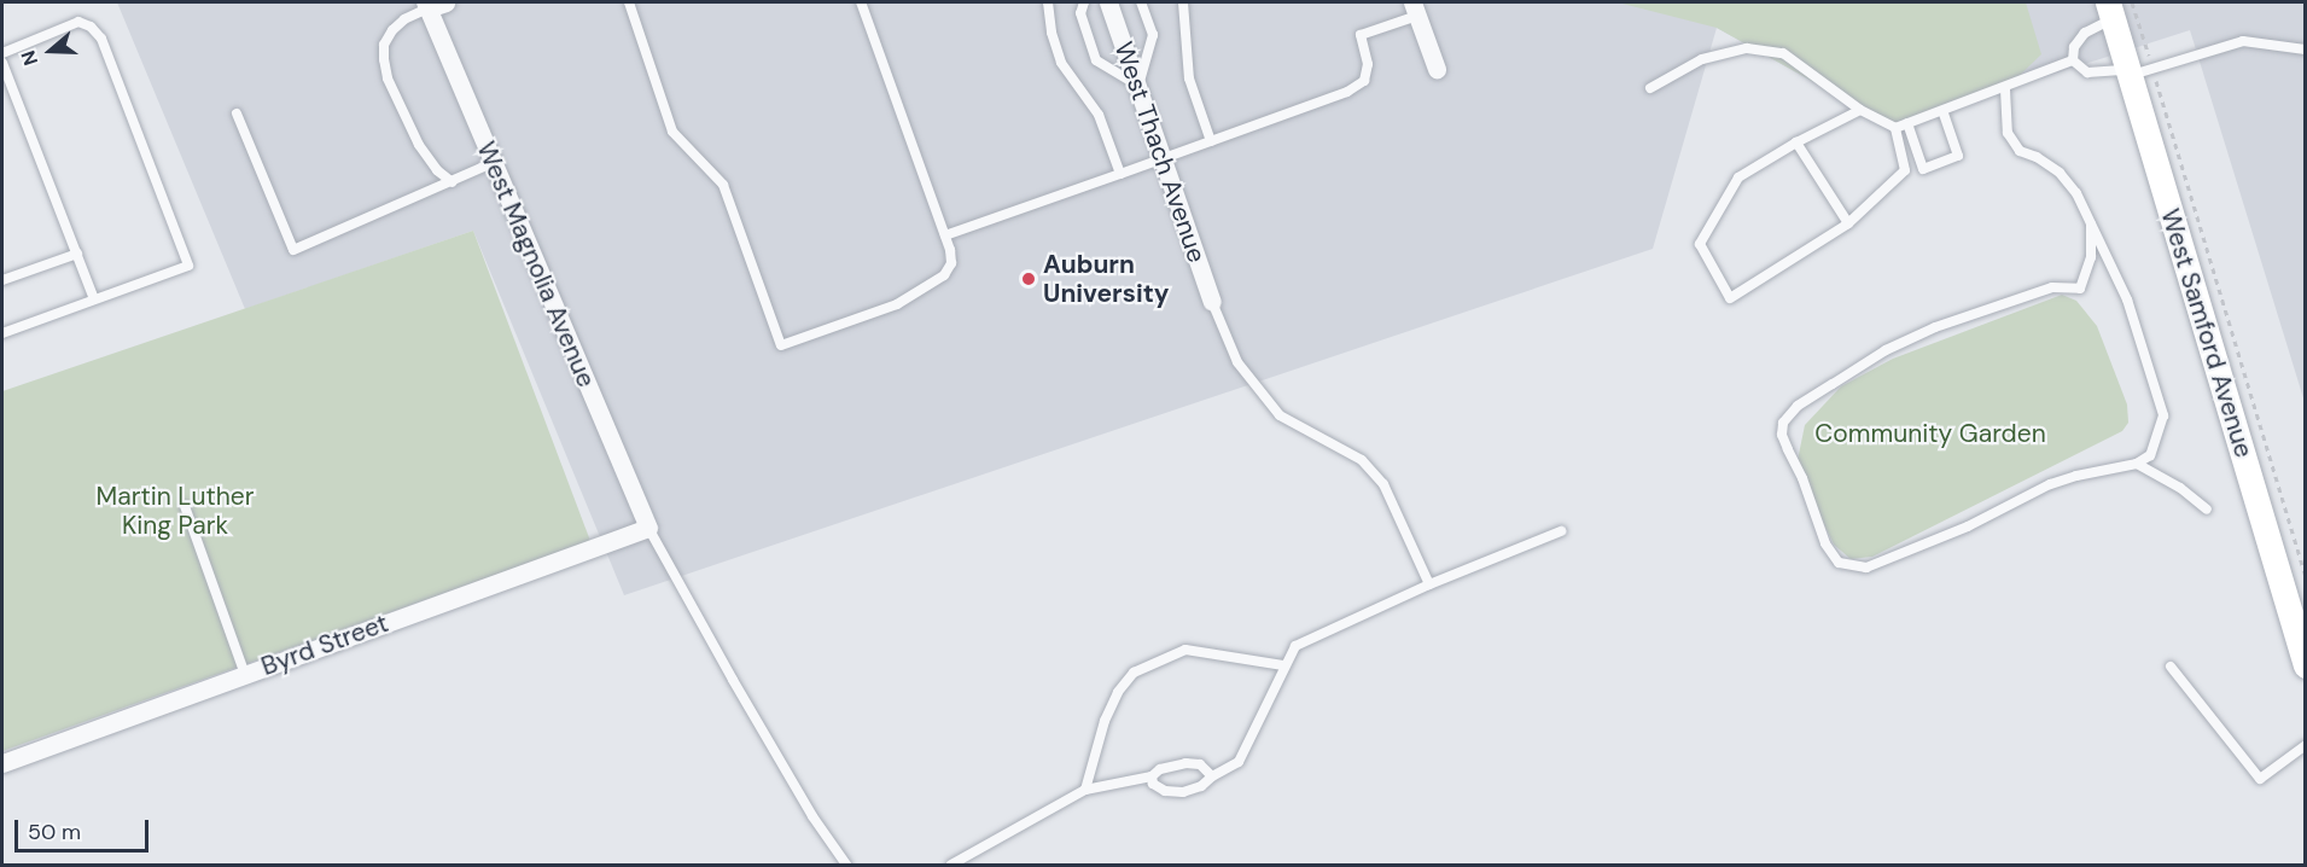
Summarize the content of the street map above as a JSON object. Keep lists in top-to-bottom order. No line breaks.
{"streets":{"street":["West Thach Avenue","West Magnolia Avenue","West Samford Avenue","Byrd Street"]},"crossings":[["West Magnolia Avenue","Byrd Street"]],"parks":["Community Garden","Martin Luther King Park"],"places":["Auburn University"],"scale_bar":"50 m","north":"left"}
